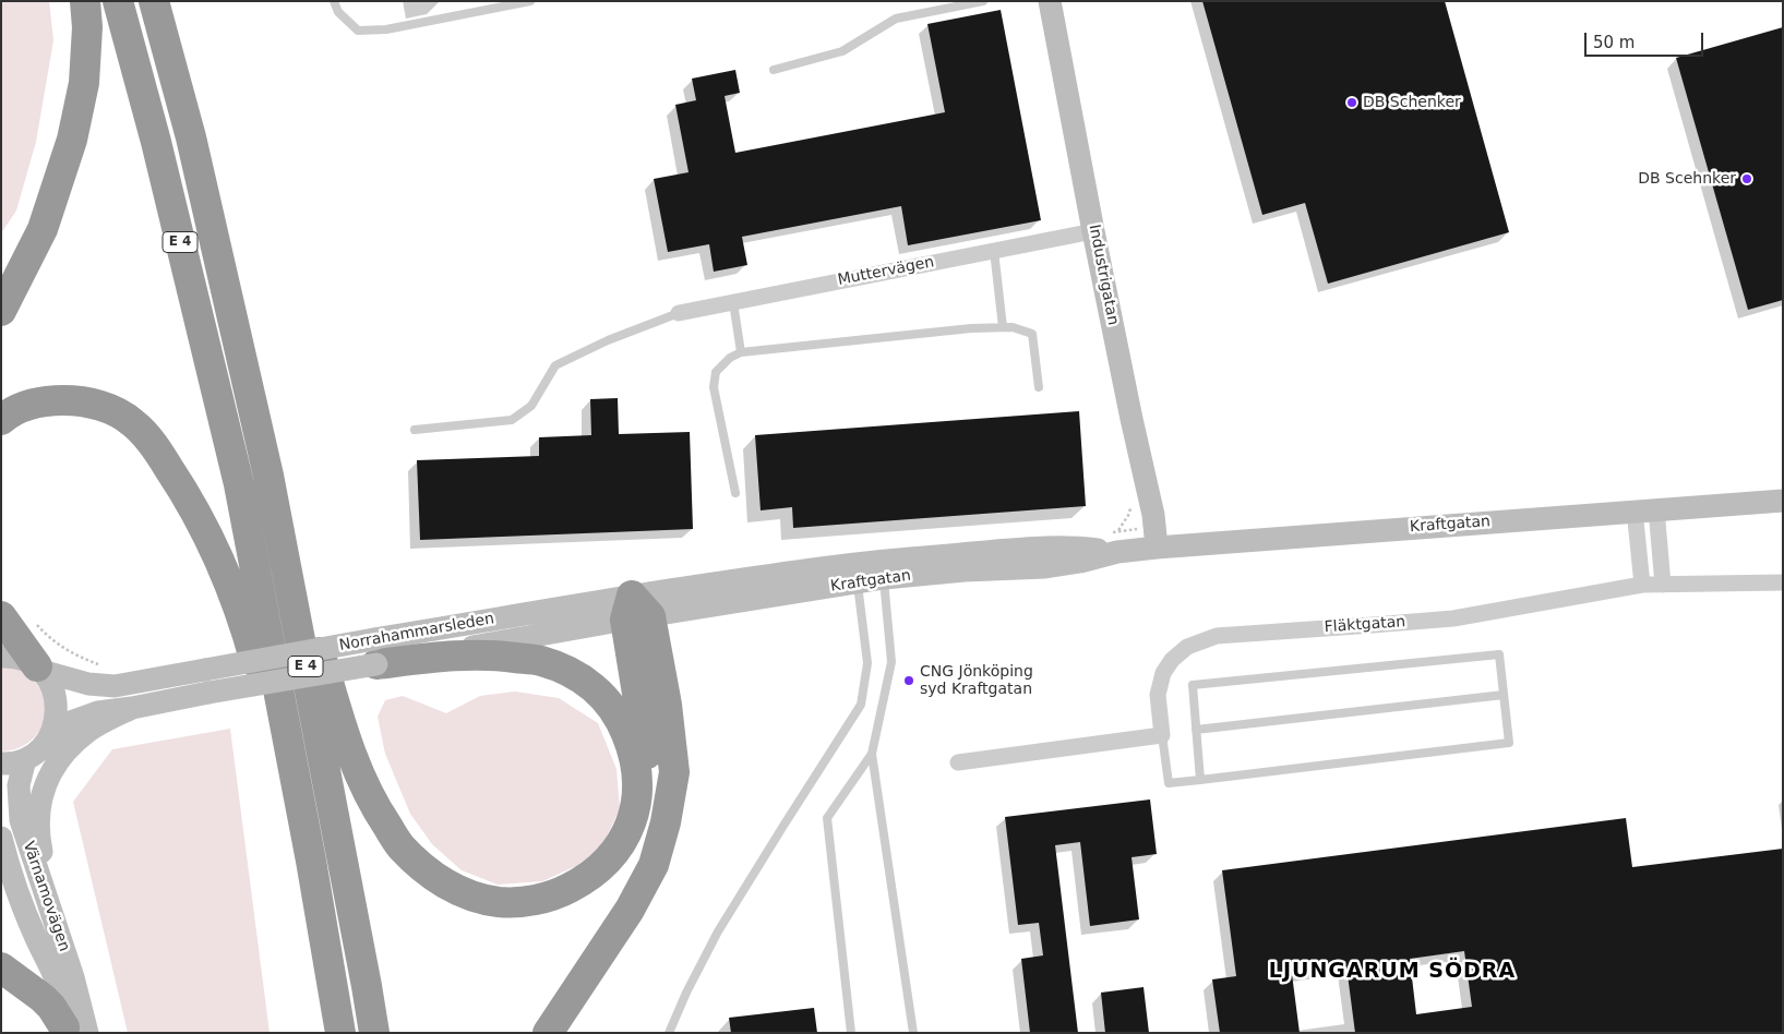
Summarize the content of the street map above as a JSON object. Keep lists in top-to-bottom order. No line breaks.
{"streets":{"highway":["E 4"],"street":["Muttervägen","Industrigatan","Kraftgatan","Fläktgatan","Norrahammarsleden","Värnamovägen"]},"crossings":[["Muttervägen","Industrigatan"],["Industrigatan","Kraftgatan"],["Kraftgatan","Norrahammarsleden"],["Norrahammarsleden","Värnamovägen"]],"districts":["LJUNGARUM SÖDRA"],"places":["DB Schenker","DB Scehnker","CNG Jönköping syd Kraftgatan"],"scale_bar":"50 m"}
